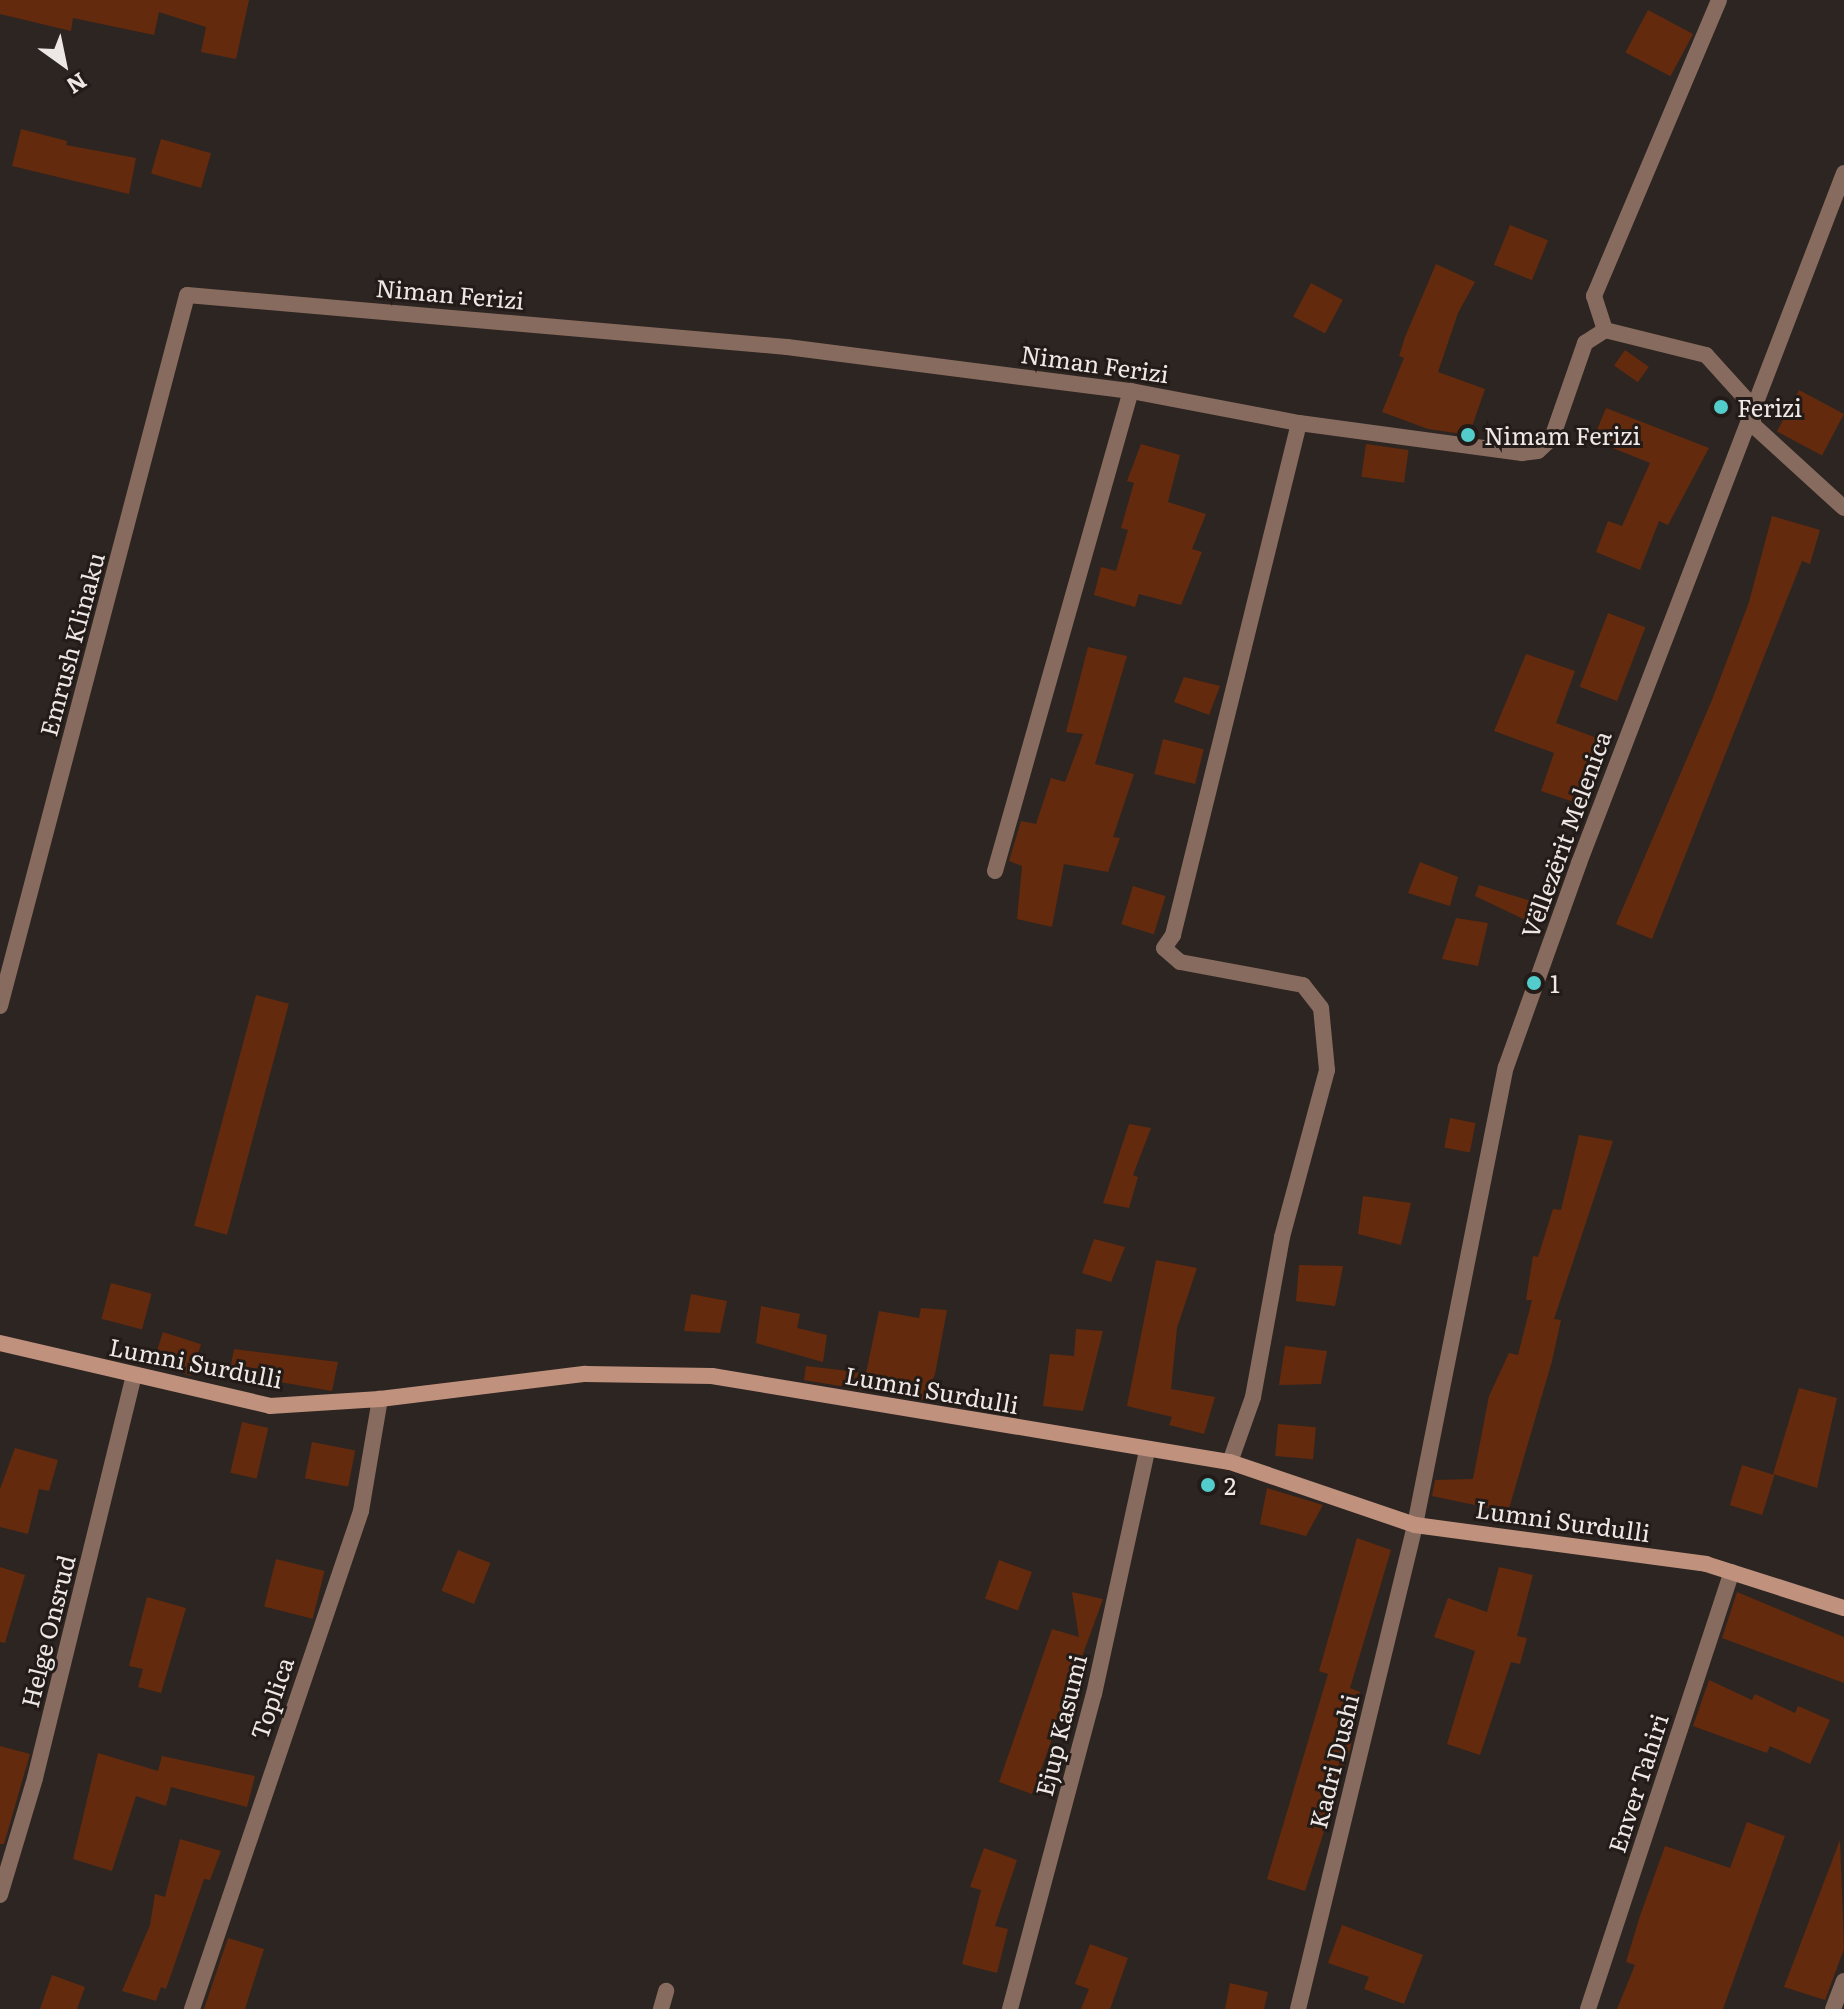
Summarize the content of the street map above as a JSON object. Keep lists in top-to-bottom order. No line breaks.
{"streets":{"street":["Niman Ferizi","Emrush Klinaku","Vëllezërit Melenica","Lumni Surdulli","Helge Onsrud","Toplica","Ejup Kasumi","Kadri Dushi","Enver Tahiri"]},"crossings":[["Niman Ferizi","Emrush Klinaku"],["Vëllezërit Melenica","Lumni Surdulli"],["Vëllezërit Melenica","Kadri Dushi"],["Lumni Surdulli","Helge Onsrud"],["Lumni Surdulli","Toplica"],["Lumni Surdulli","Ejup Kasumi"],["Lumni Surdulli","Kadri Dushi"],["Lumni Surdulli","Enver Tahiri"]],"places":["Ferizi","Nimam Ferizi","1","2"],"north":"bottom right"}
